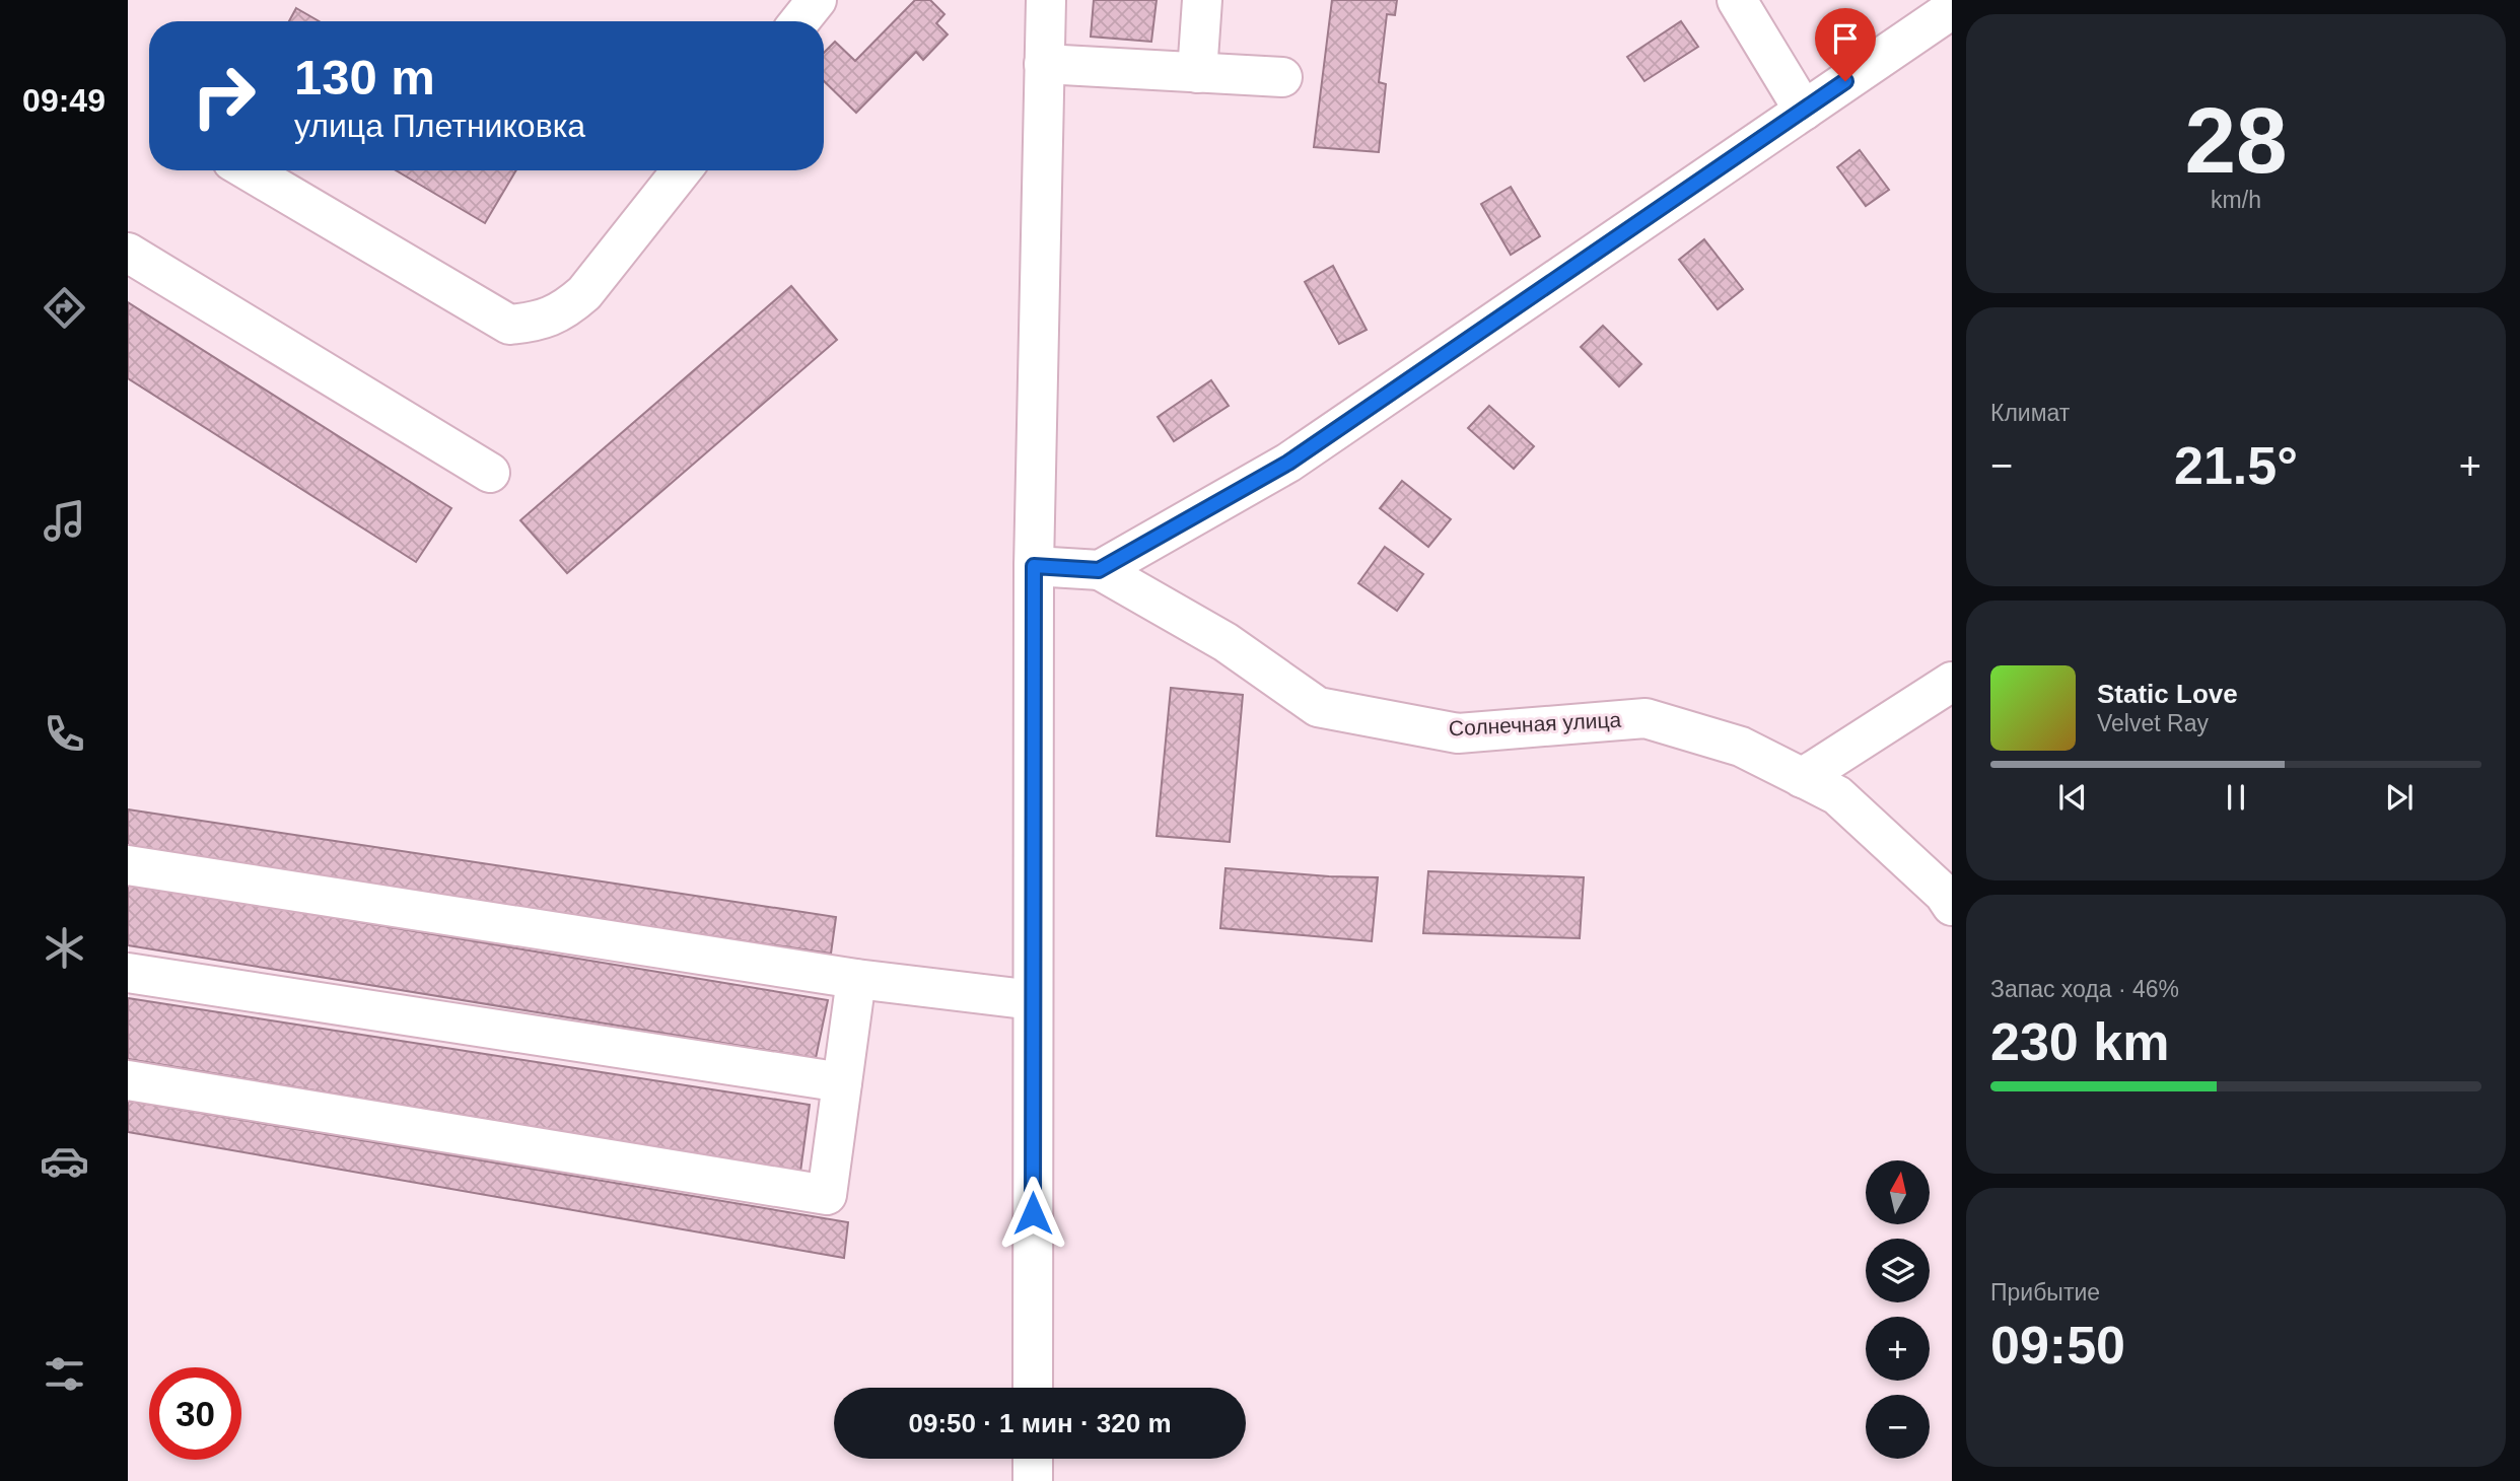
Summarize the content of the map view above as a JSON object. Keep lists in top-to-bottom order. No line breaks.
{"streets":{"street":["Солнечная улица"]},"north":"top","page":{"tabs":"09:49","tile":[["28","km/h"],"Климат",["Запас хода · 46%","230 km"],["Прибытие","09:50"]],"turn":["130 m","улица Плетниковка"],"heat":["−","21.5°","+"],"song":["Static Love","Velvet Ray"],"map_buttons":["+","−"],"limit":"30","trip":"09:50 · 1 мин · 320 m"}}
